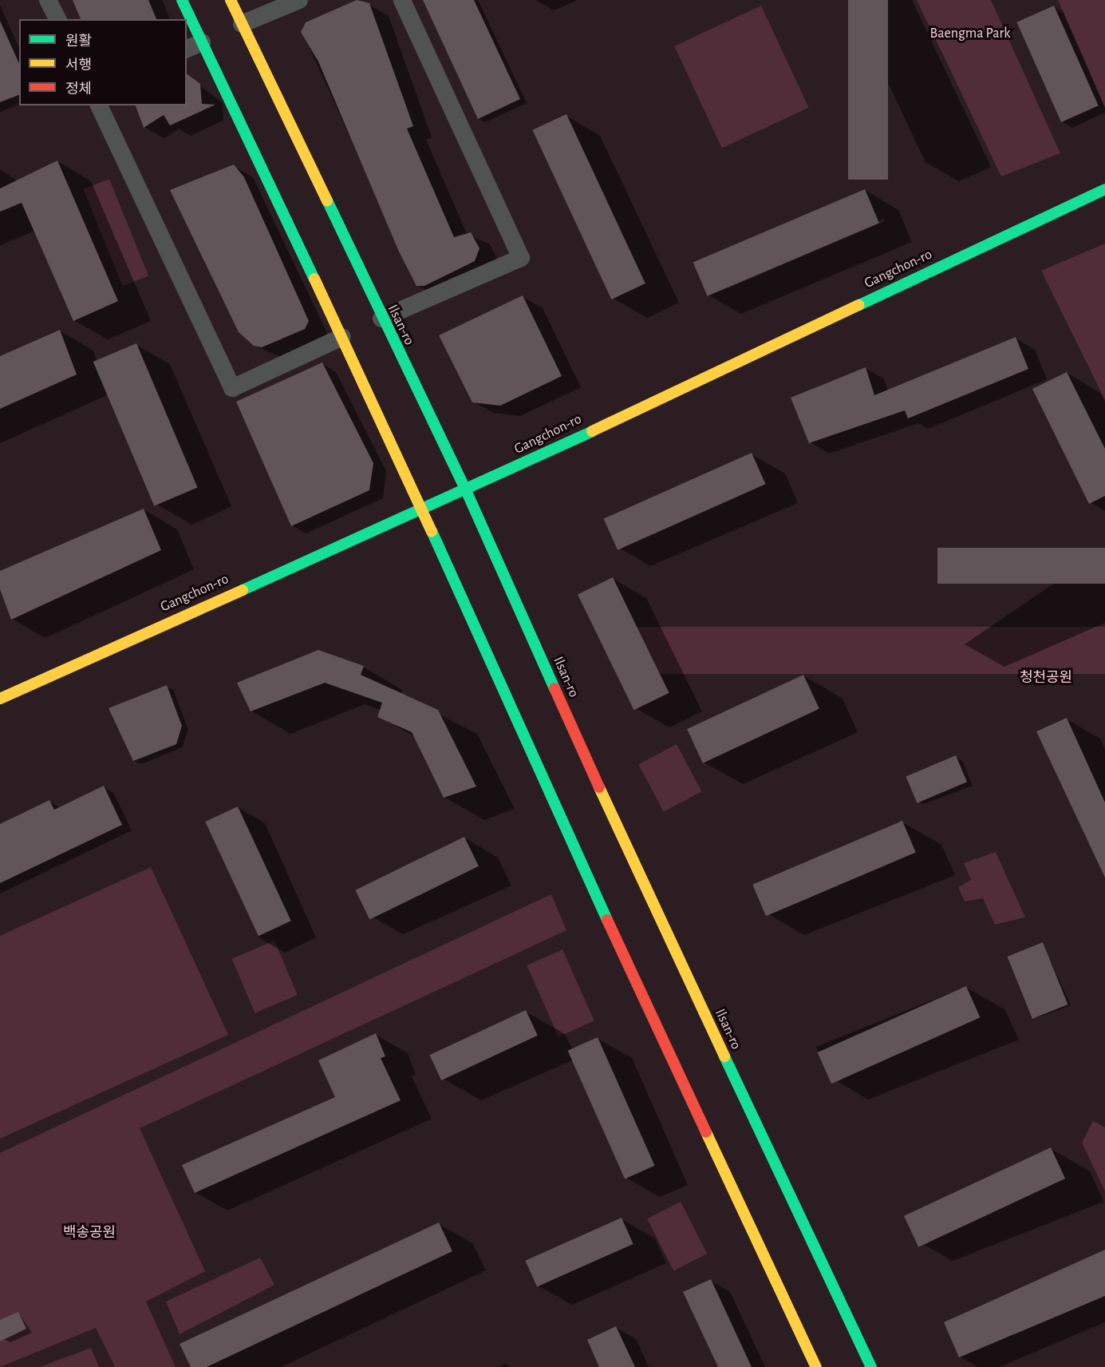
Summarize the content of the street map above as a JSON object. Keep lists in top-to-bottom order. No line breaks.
{"streets":{"main road":["Gangchon-ro","Ilsan-ro"]},"crossings":[["Gangchon-ro","Ilsan-ro"]],"parks":["Baengma Park","청천공원","백송공원"],"legend":["원활","서행","정체"]}
